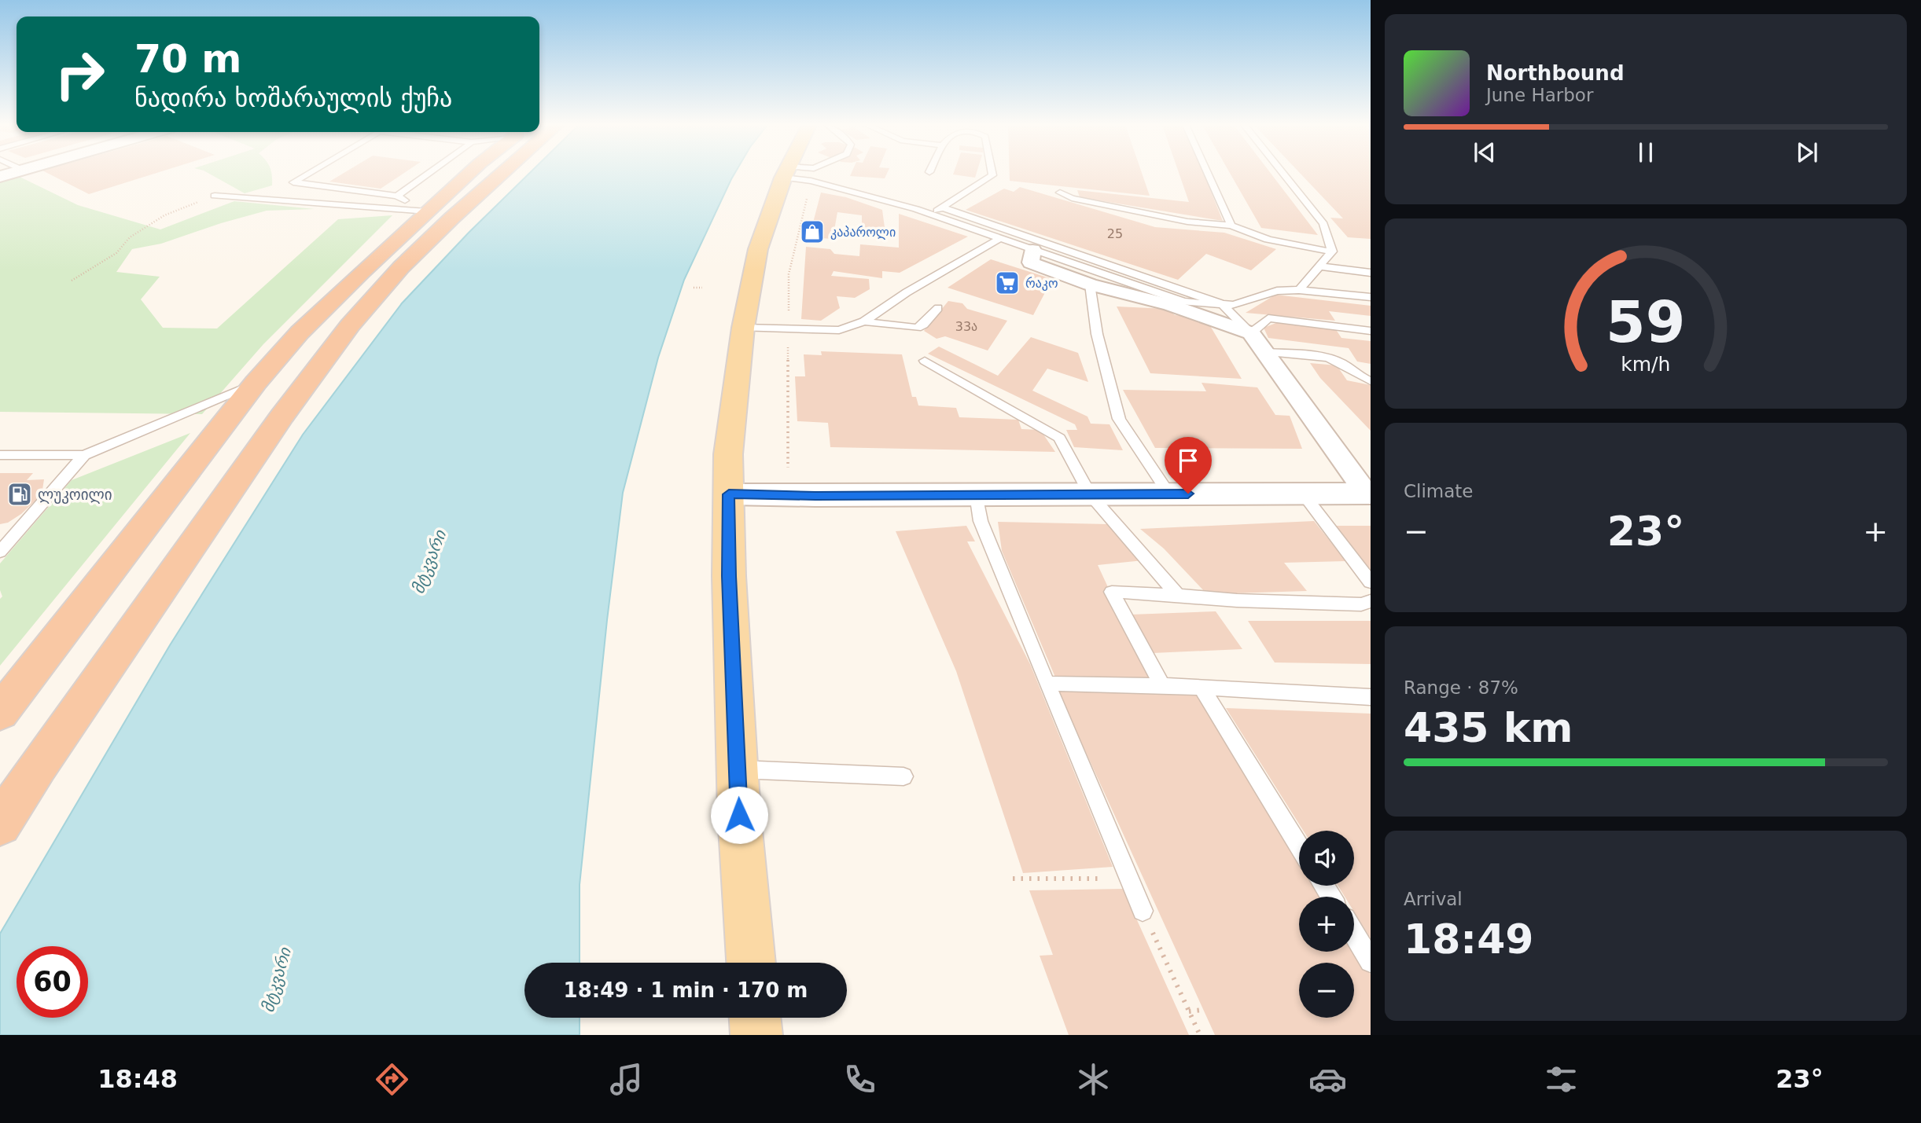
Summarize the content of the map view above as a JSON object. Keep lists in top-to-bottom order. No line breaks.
{"water":["მტკვარი"],"places":{"shop":["კაპაროლი"],"supermarket":["რაკო"],"fuel station":["ლუკოილი"]},"house_numbers":["25","33ა"],"page":{"turn":["70 m","ნადირა ხოშარაულის ქუჩა"],"song":["Northbound","June Harbor"],"tile":["Climate",["Range · 87%","435 km"],["Arrival","18:49"]],"heat":["−","23°","+"],"map_buttons":["+","−"],"limit":"60","trip":"18:49 · 1 min · 170 m","tabs":["18:48","23°"],"gauge":["59","km/h"]}}
